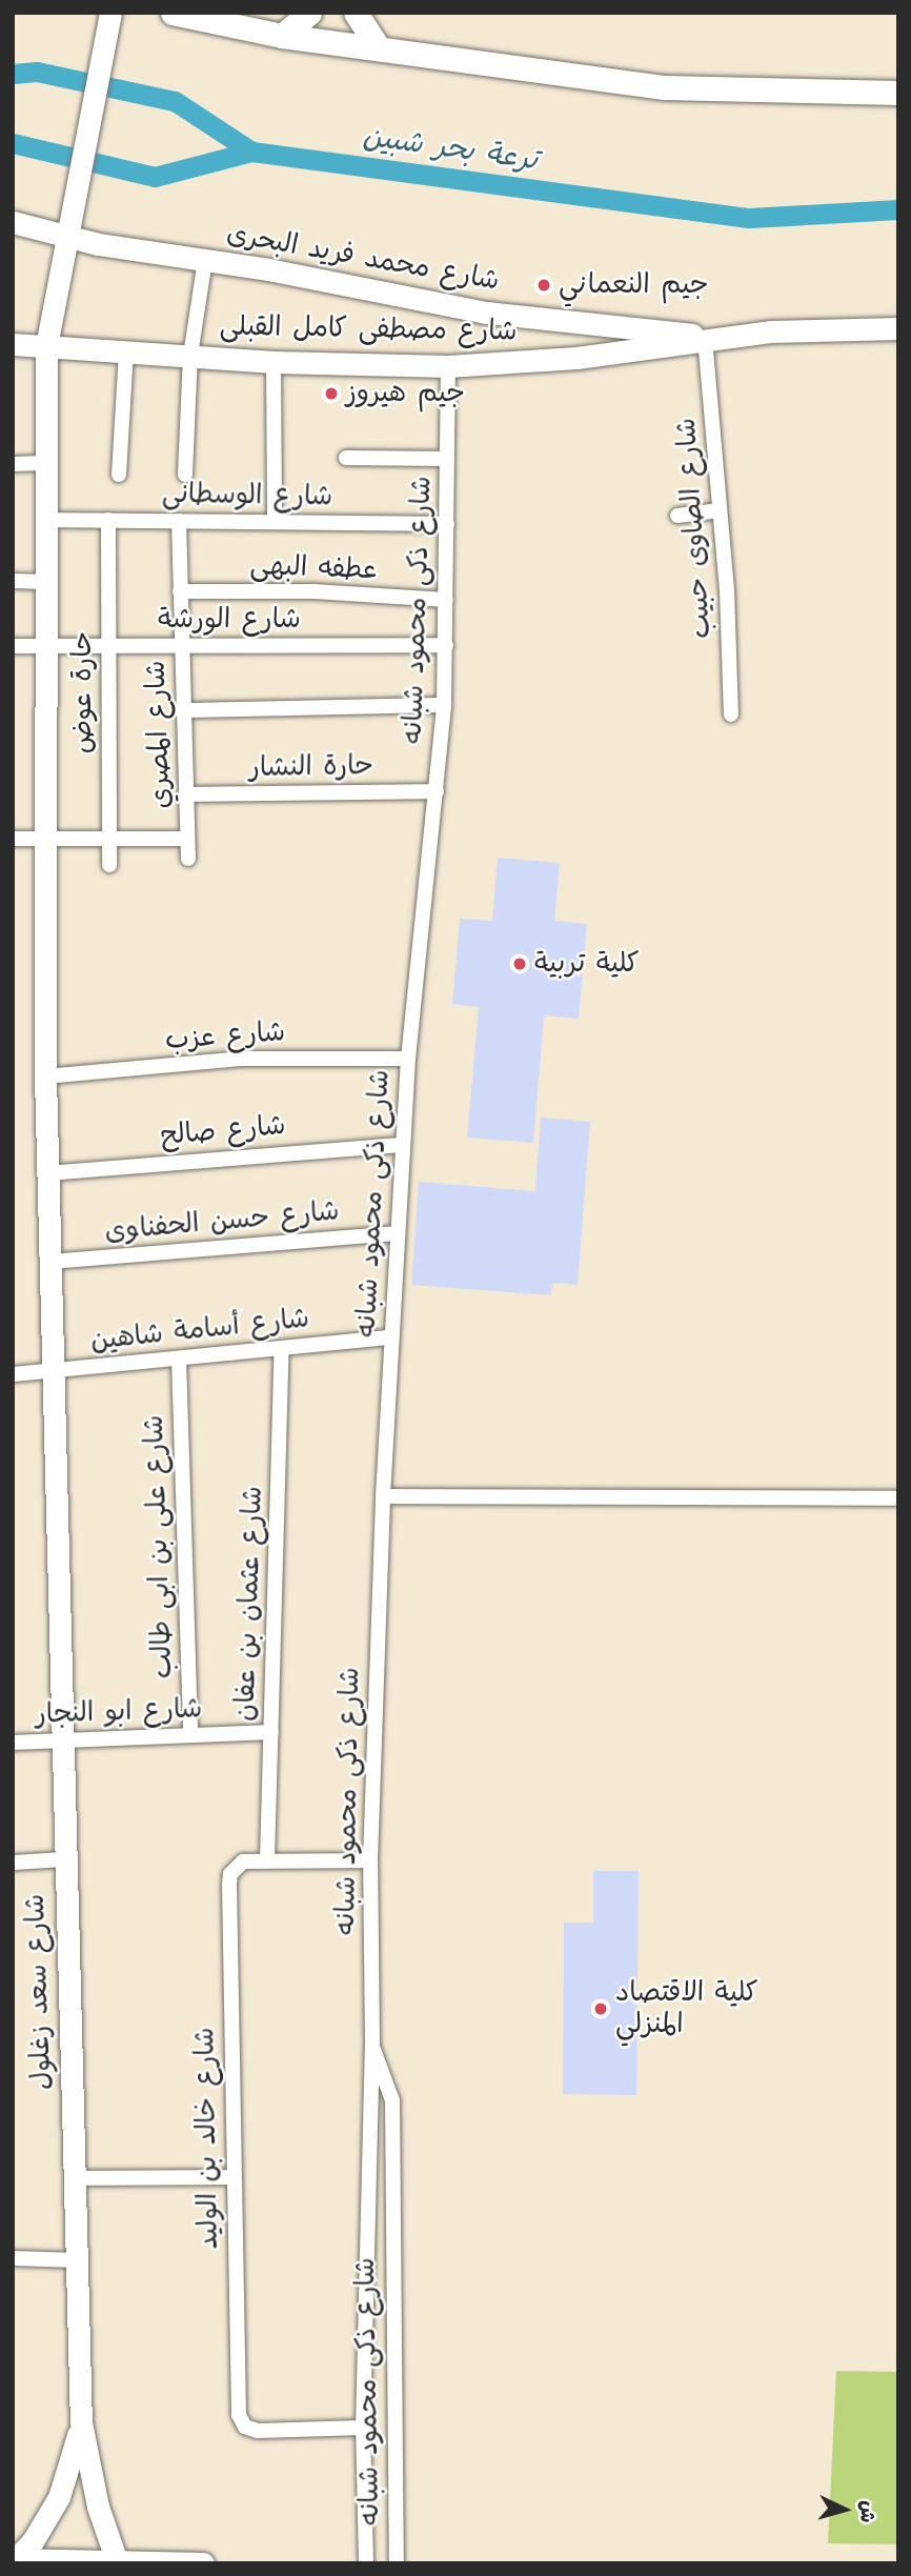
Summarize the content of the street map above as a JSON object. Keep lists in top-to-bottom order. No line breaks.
{"streets":{"street":["شارع محمد فريد البحرى","شارع مصطفى كامل القبلى","شارع الوسطانى","شارع الصاوى حبيب","عطفه البهى","شارع ذكى محمود شبانه","شارع الورشة","حارة عوض","شارع المصري","حارة النشار","شارع عزب","شارع صالح","شارع حسن الحفناوى","شارع أسامة شاهين","شارع على بن ابى طالب","شارع عثمان بن عفان","شارع ابو النجار","شارع سعد زغلول","شارع خالد بن الوليد"]},"crossings":[["شارع محمد فريد البحرى","شارع مصطفى كامل القبلى"],["شارع محمد فريد البحرى","شارع الصاوى حبيب"],["شارع محمد فريد البحرى","شارع سعد زغلول"],["شارع مصطفى كامل القبلى","شارع الصاوى حبيب"],["شارع مصطفى كامل القبلى","شارع ذكى محمود شبانه"],["شارع مصطفى كامل القبلى","شارع سعد زغلول"],["شارع الوسطانى","شارع ذكى محمود شبانه"],["شارع الوسطانى","حارة عوض"],["شارع الوسطانى","شارع المصري"],["شارع الوسطانى","شارع سعد زغلول"],["عطفه البهى","شارع ذكى محمود شبانه"],["عطفه البهى","شارع المصري"],["شارع ذكى محمود شبانه","شارع الورشة"],["شارع ذكى محمود شبانه","حارة النشار"],["شارع ذكى محمود شبانه","شارع عزب"],["شارع ذكى محمود شبانه","شارع صالح"],["شارع ذكى محمود شبانه","شارع حسن الحفناوى"],["شارع ذكى محمود شبانه","شارع أسامة شاهين"],["شارع ذكى محمود شبانه","شارع خالد بن الوليد"],["شارع الورشة","حارة عوض"],["شارع الورشة","شارع المصري"],["شارع الورشة","شارع سعد زغلول"],["شارع المصري","حارة النشار"],["شارع عزب","شارع سعد زغلول"],["شارع صالح","شارع سعد زغلول"],["شارع حسن الحفناوى","شارع سعد زغلول"],["شارع أسامة شاهين","شارع على بن ابى طالب"],["شارع أسامة شاهين","شارع عثمان بن عفان"],["شارع أسامة شاهين","شارع سعد زغلول"],["شارع على بن ابى طالب","شارع ابو النجار"],["شارع عثمان بن عفان","شارع ابو النجار"],["شارع عثمان بن عفان","شارع خالد بن الوليد"],["شارع ابو النجار","شارع سعد زغلول"]],"water":["ترعة بحر شبين"],"places":["جيم النعماني","جيم هيروز","كلية تربية","كلية الاقتصاد المنزلي"],"north":"right"}
